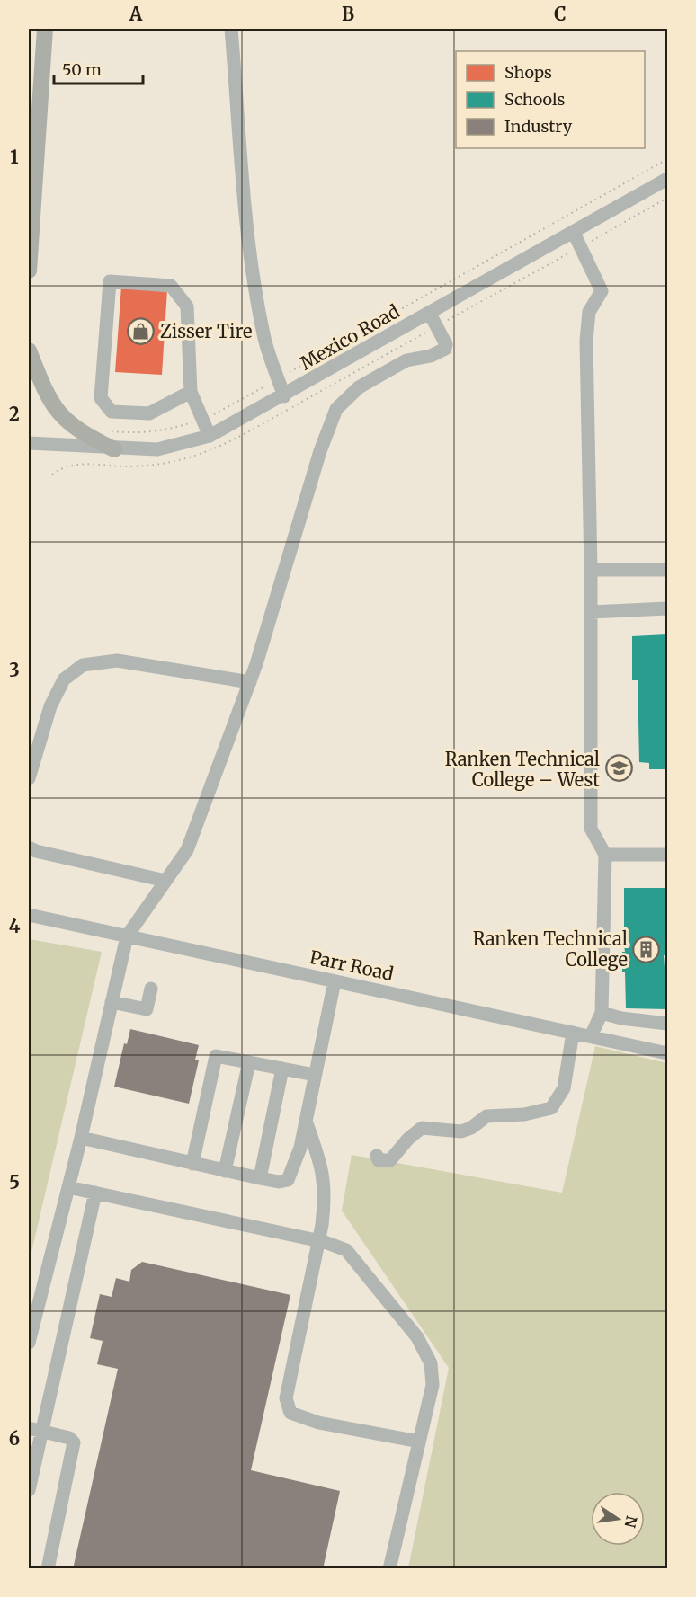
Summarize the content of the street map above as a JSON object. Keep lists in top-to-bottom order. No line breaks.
{"streets":{"street":["Mexico Road","Parr Road"]},"places":{"shop":["Zisser Tire"],"school or university":["Ranken Technical College – West"],"building":["Ranken Technical College"]},"legend":["Shops","Schools","Industry"],"scale_bar":"50 m","north":"right","grid":{"columns":["A","B","C"],"rows":["1","2","3","4","5","6"]}}
